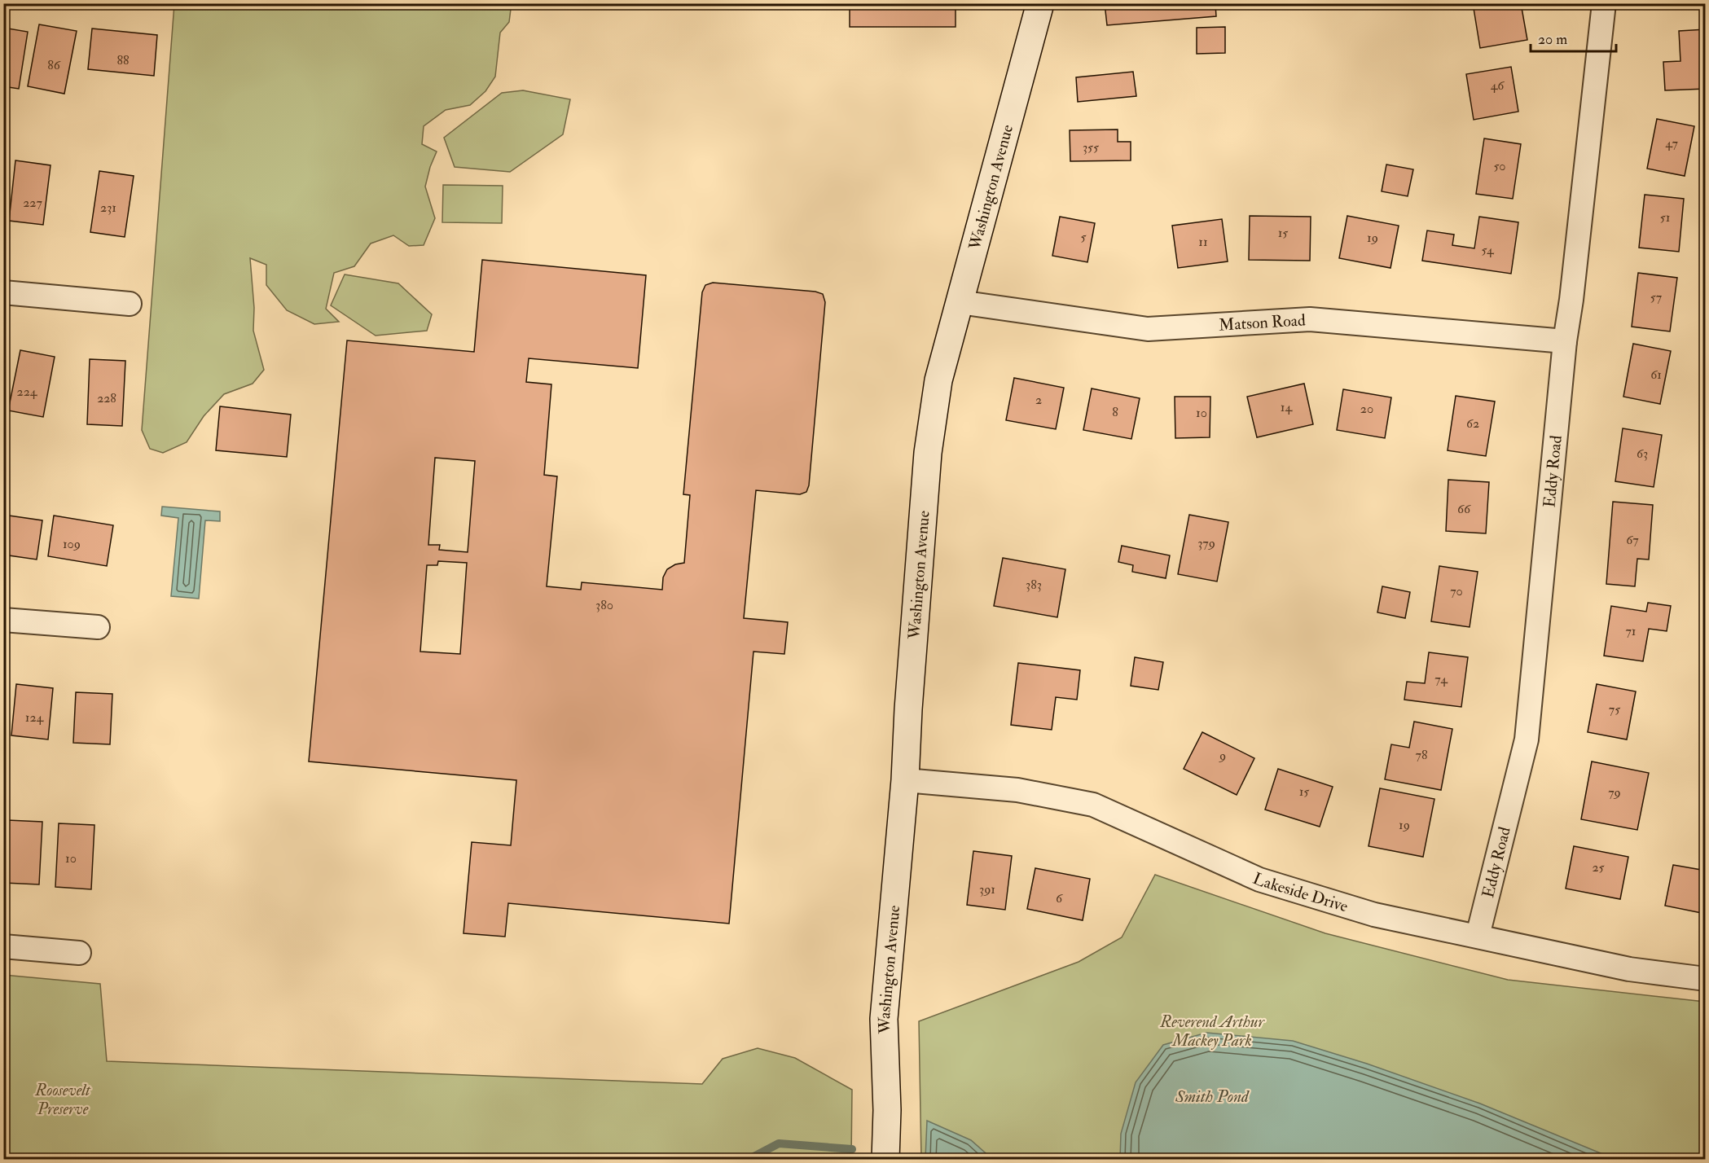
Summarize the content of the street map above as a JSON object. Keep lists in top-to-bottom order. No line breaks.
{"streets":{"street":["Washington Avenue","Matson Road","Eddy Road","Lakeside Drive"]},"crossings":[["Washington Avenue","Matson Road"],["Washington Avenue","Lakeside Drive"],["Matson Road","Eddy Road"],["Eddy Road","Lakeside Drive"]],"water":["Smith Pond"],"parks":["Reverend Arthur Mackey Park","Roosevelt Preserve"],"house_numbers":["88","86","46","47","355","50","227","231","51","15","5","19","11","54","57","61","224","228","2","14","20","8","10","62","63","66","67","379","109","383","70","380","71","74","75","124","78","9","15","79","19","10","25","391","6"],"scale_bar":"20 m"}
